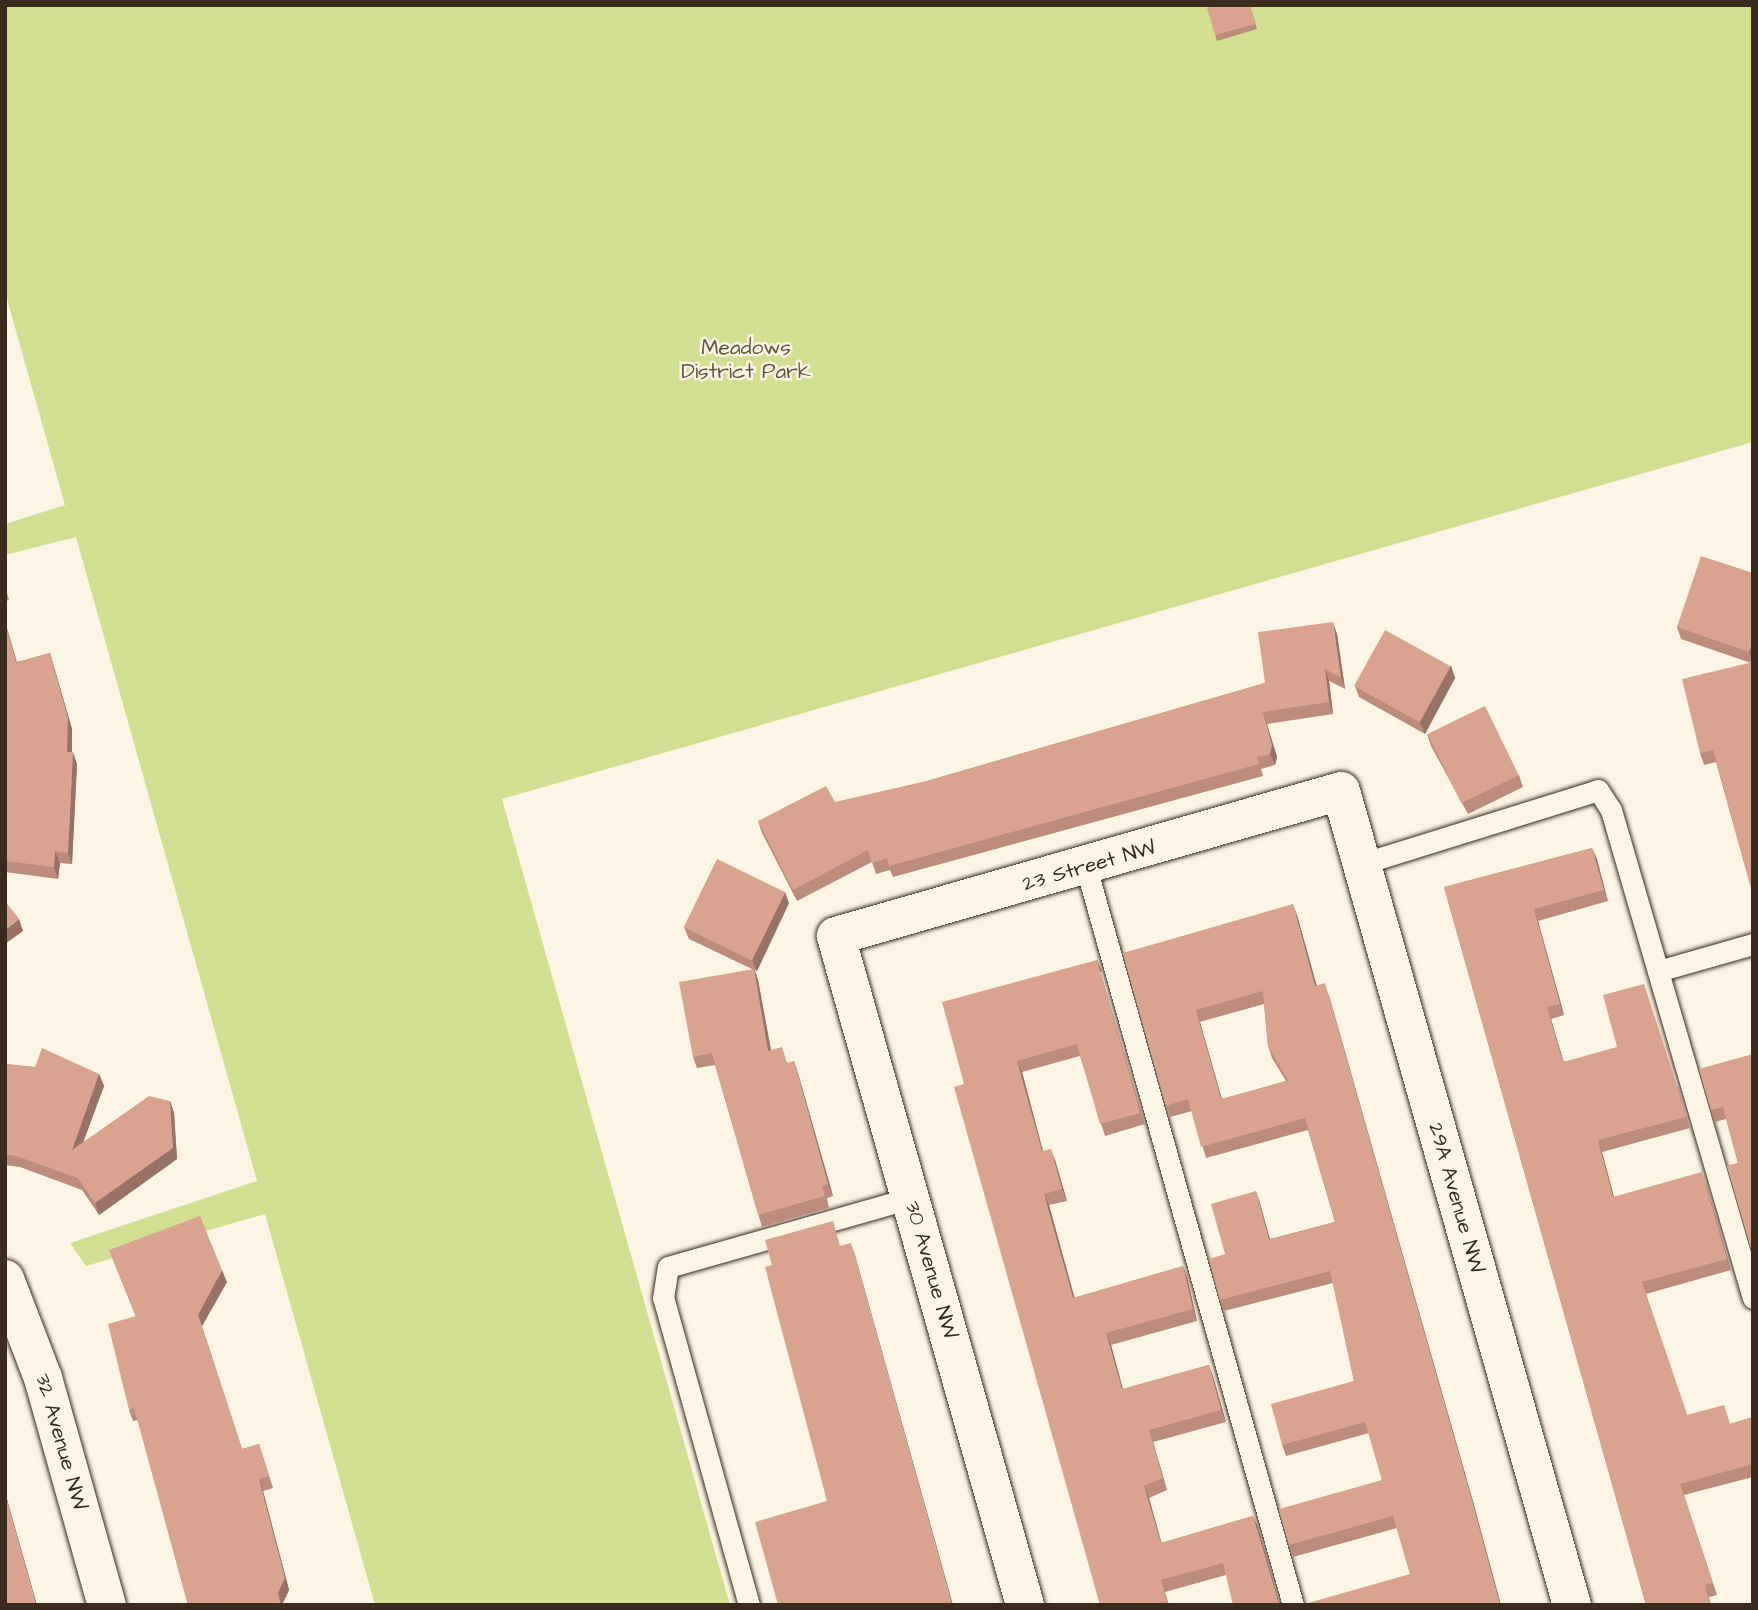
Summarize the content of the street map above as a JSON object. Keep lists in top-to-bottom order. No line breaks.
{"streets":{"street":["23 Street NW","29A Avenue NW","30 Avenue NW","32 Avenue NW"]},"crossings":[["23 Street NW","29A Avenue NW"],["23 Street NW","30 Avenue NW"]],"parks":["Meadows District Park"]}
